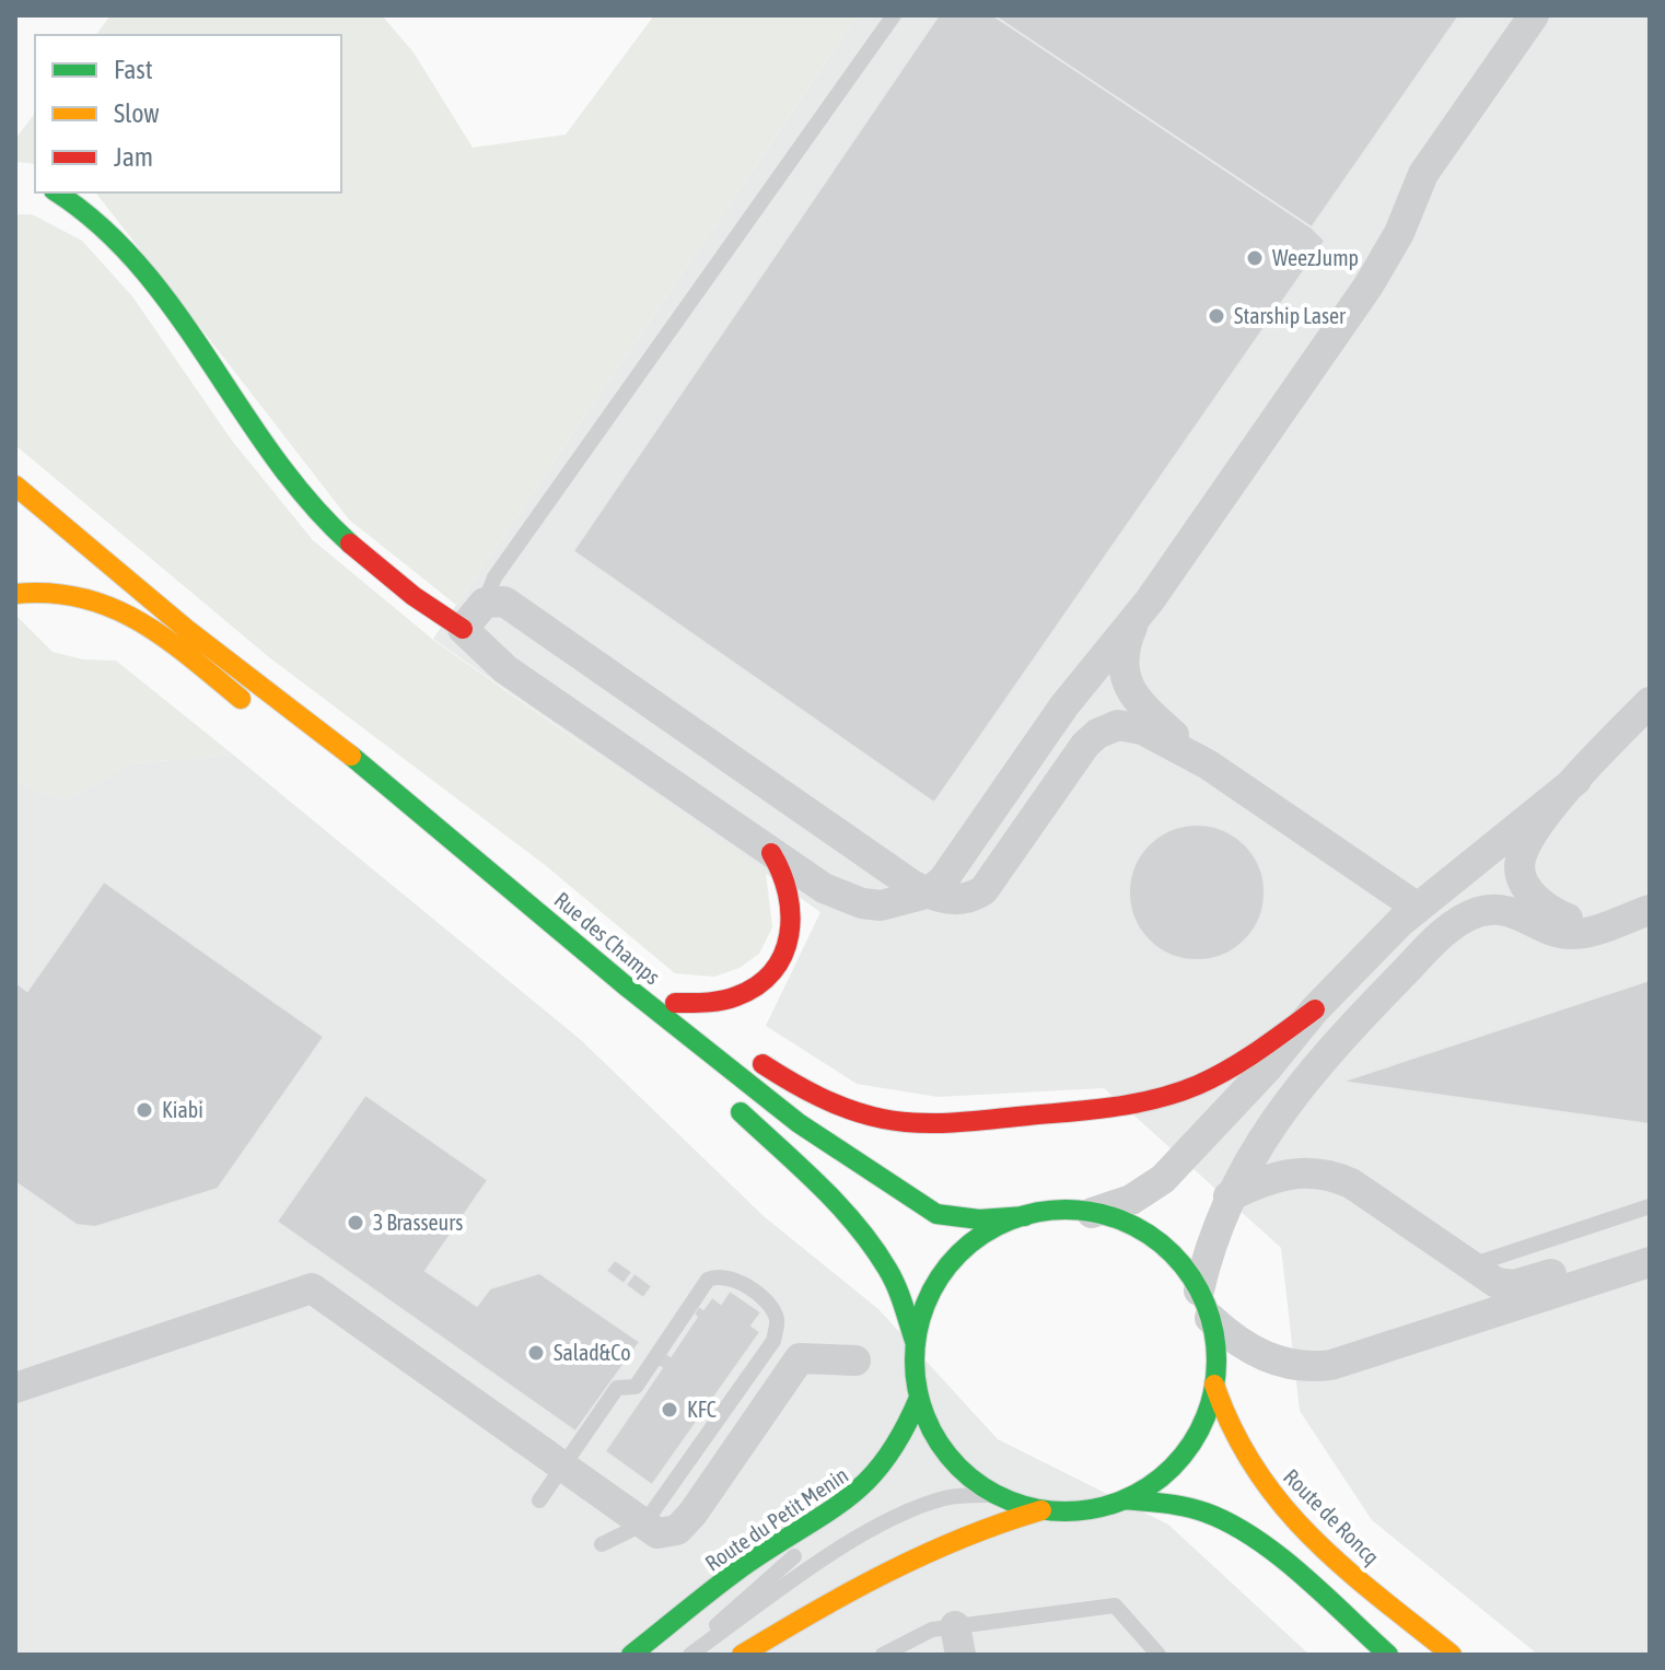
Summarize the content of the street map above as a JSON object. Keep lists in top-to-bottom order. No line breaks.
{"streets":{"main road":["Rue des Champs","Route de Roncq","Route du Petit Menin"]},"crossings":[["Rue des Champs","Route de Roncq"],["Rue des Champs","Route du Petit Menin"],["Route de Roncq","Route du Petit Menin"]],"places":["WeezJump","Starship Laser","Kiabi","3 Brasseurs","Salad&Co","KFC"],"legend":["Fast","Slow","Jam"]}
